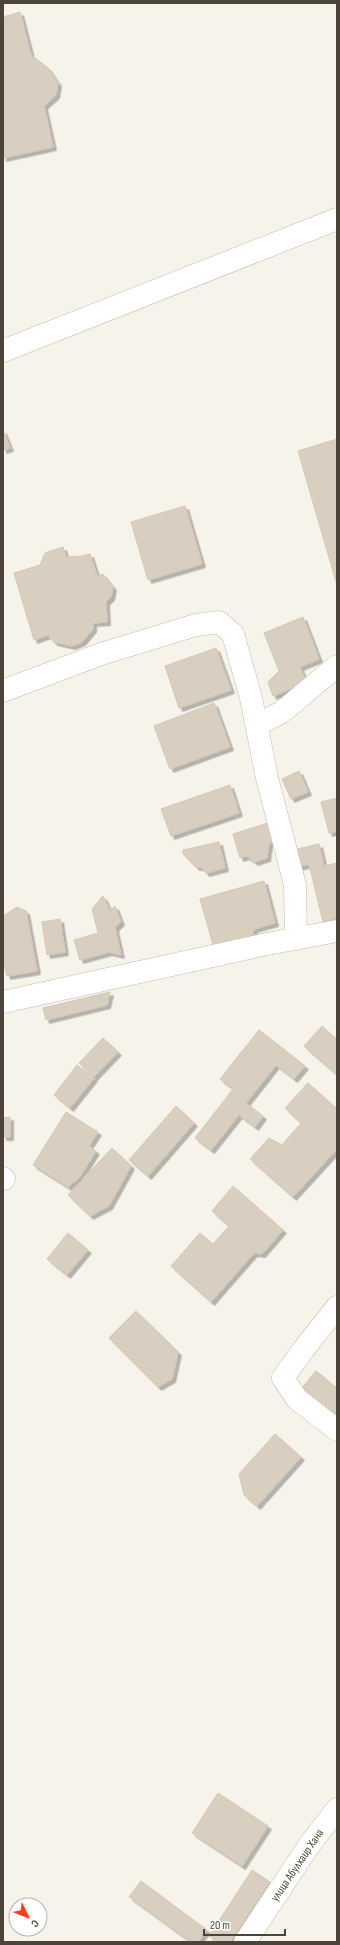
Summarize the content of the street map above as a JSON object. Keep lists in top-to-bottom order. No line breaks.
{"streets":{"street":["улица Абулхаир Хана"]},"scale_bar":"20 m","north":"bottom right"}
